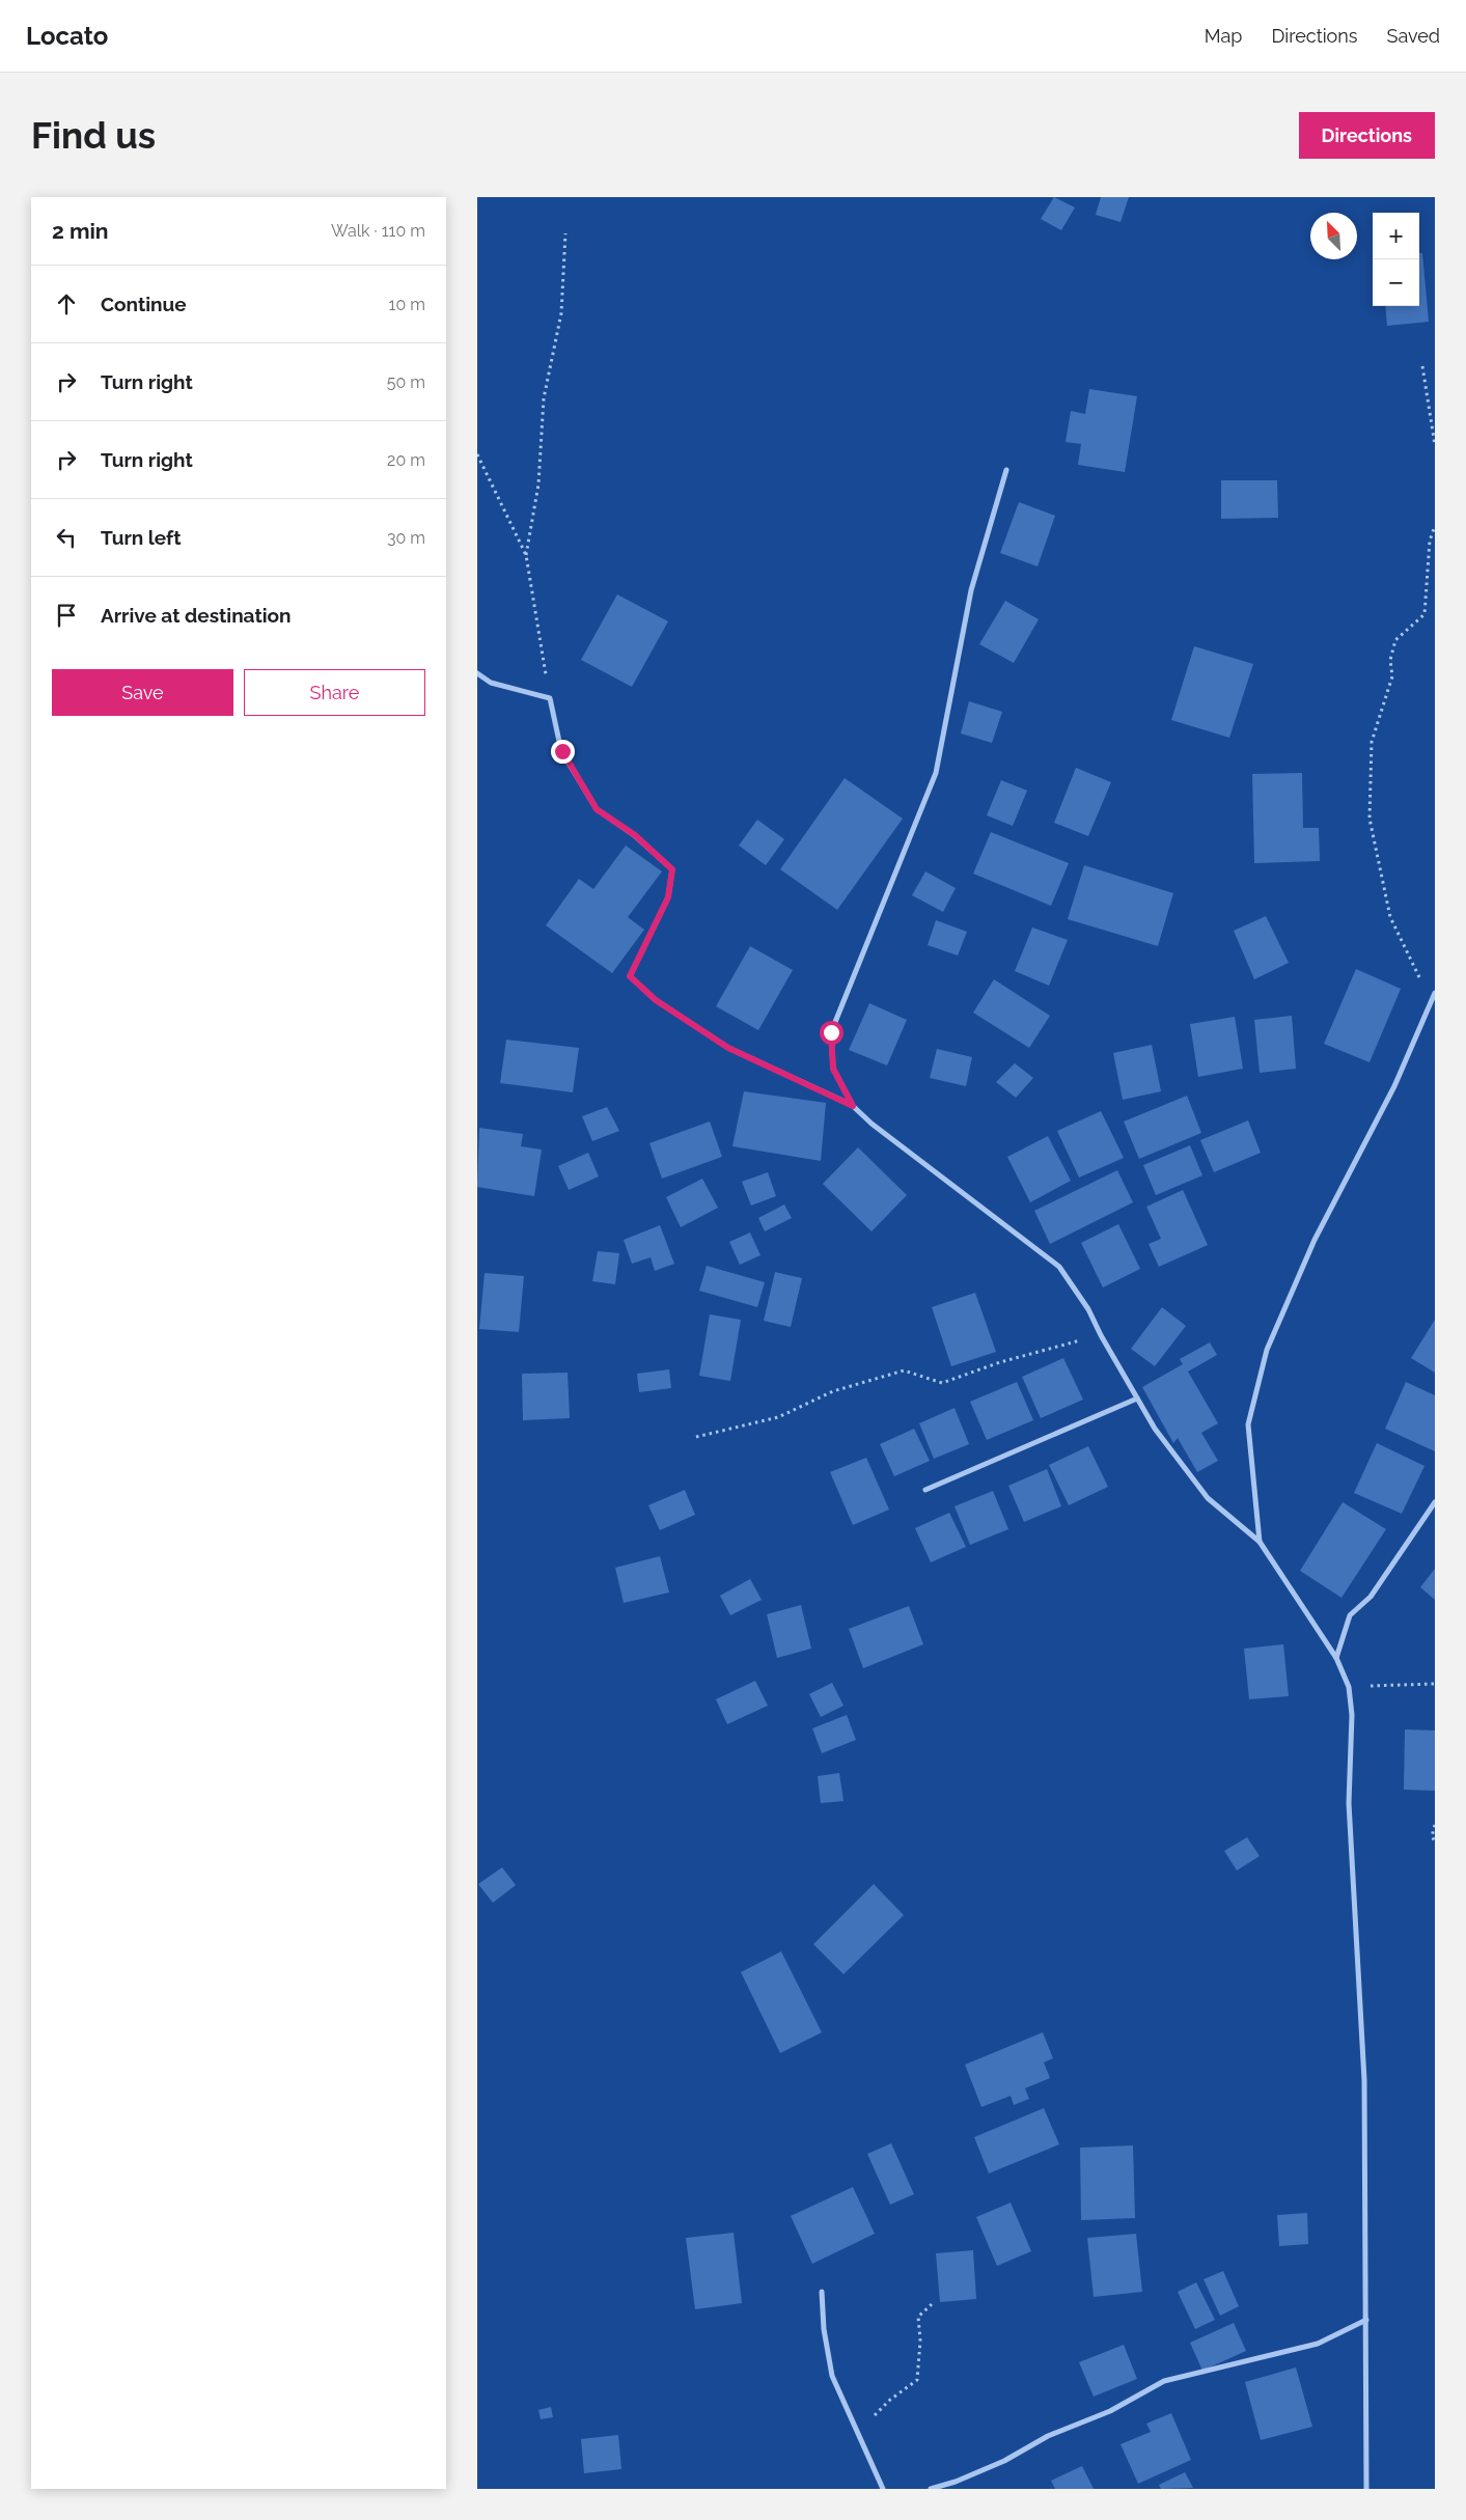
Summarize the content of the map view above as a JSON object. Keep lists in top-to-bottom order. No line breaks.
{"north":"top left","page":{"header":"Locato","nav":["Map","Directions","Saved"],"buttons":["Directions",["Save","Share"]],"title":"Find us","heading":["2 min","Walk · 110 m"],"map_buttons":["+","−"],"list":[["Continue","10 m"],["Turn right","50 m"],["Turn right","20 m"],["Turn left","30 m"],"Arrive at destination"]}}
